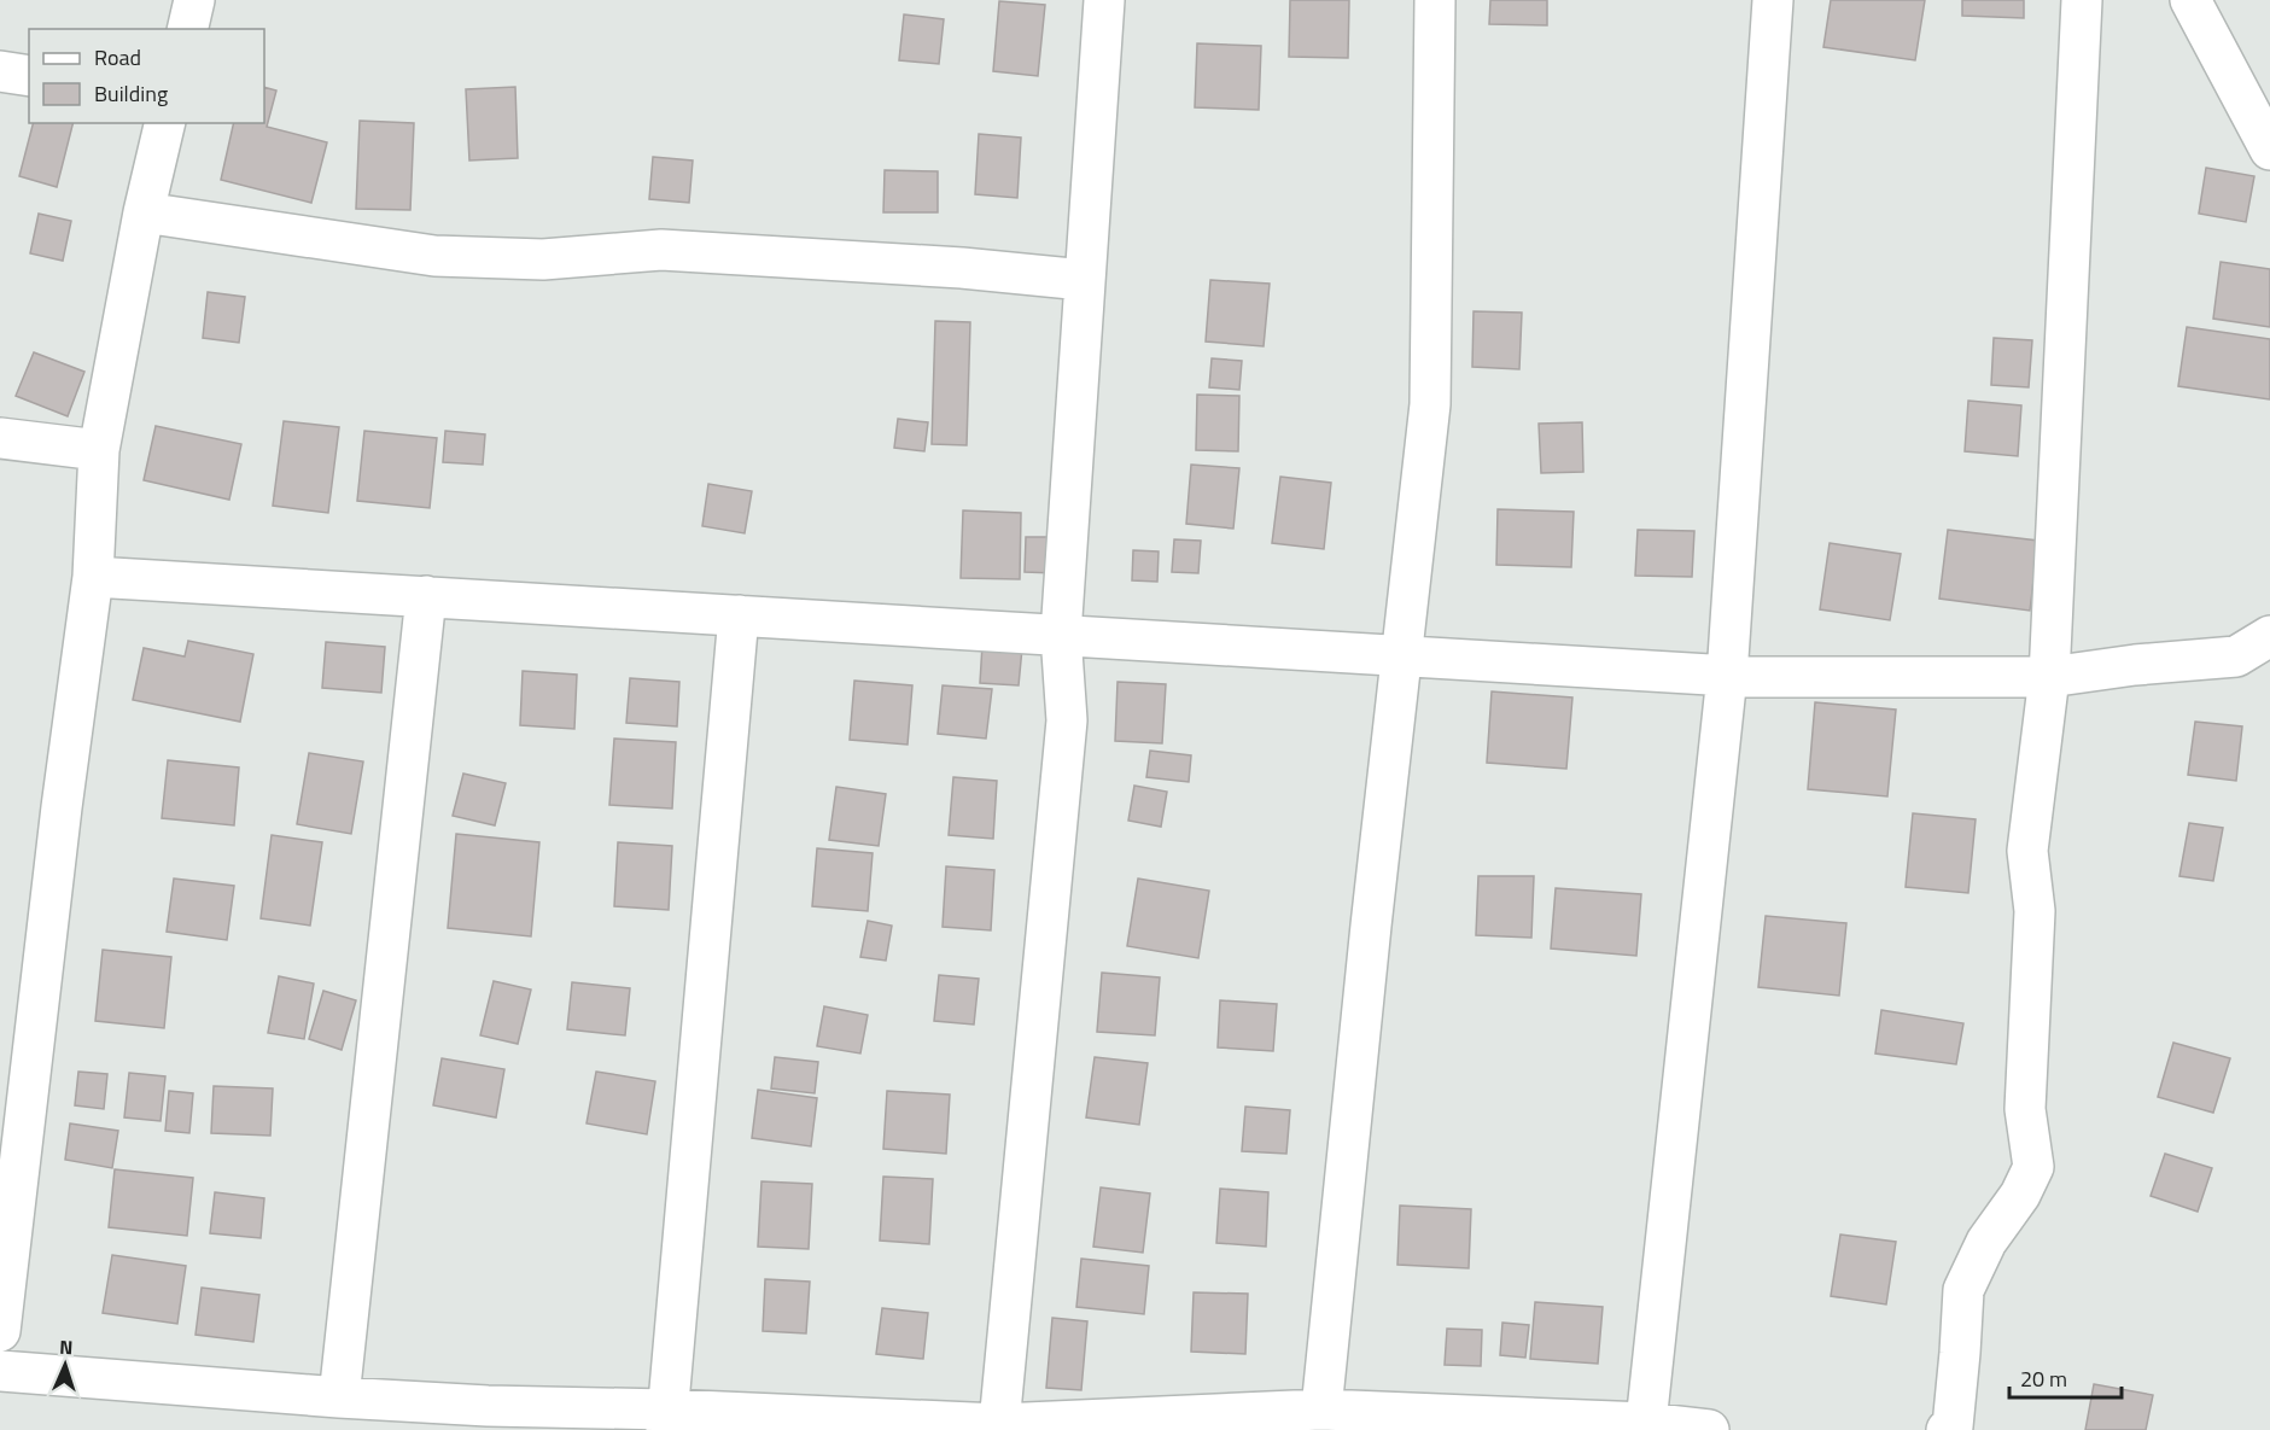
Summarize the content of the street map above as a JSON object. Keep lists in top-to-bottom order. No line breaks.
{"legend":["Road","Building"],"scale_bar":"20 m","north":"top"}
